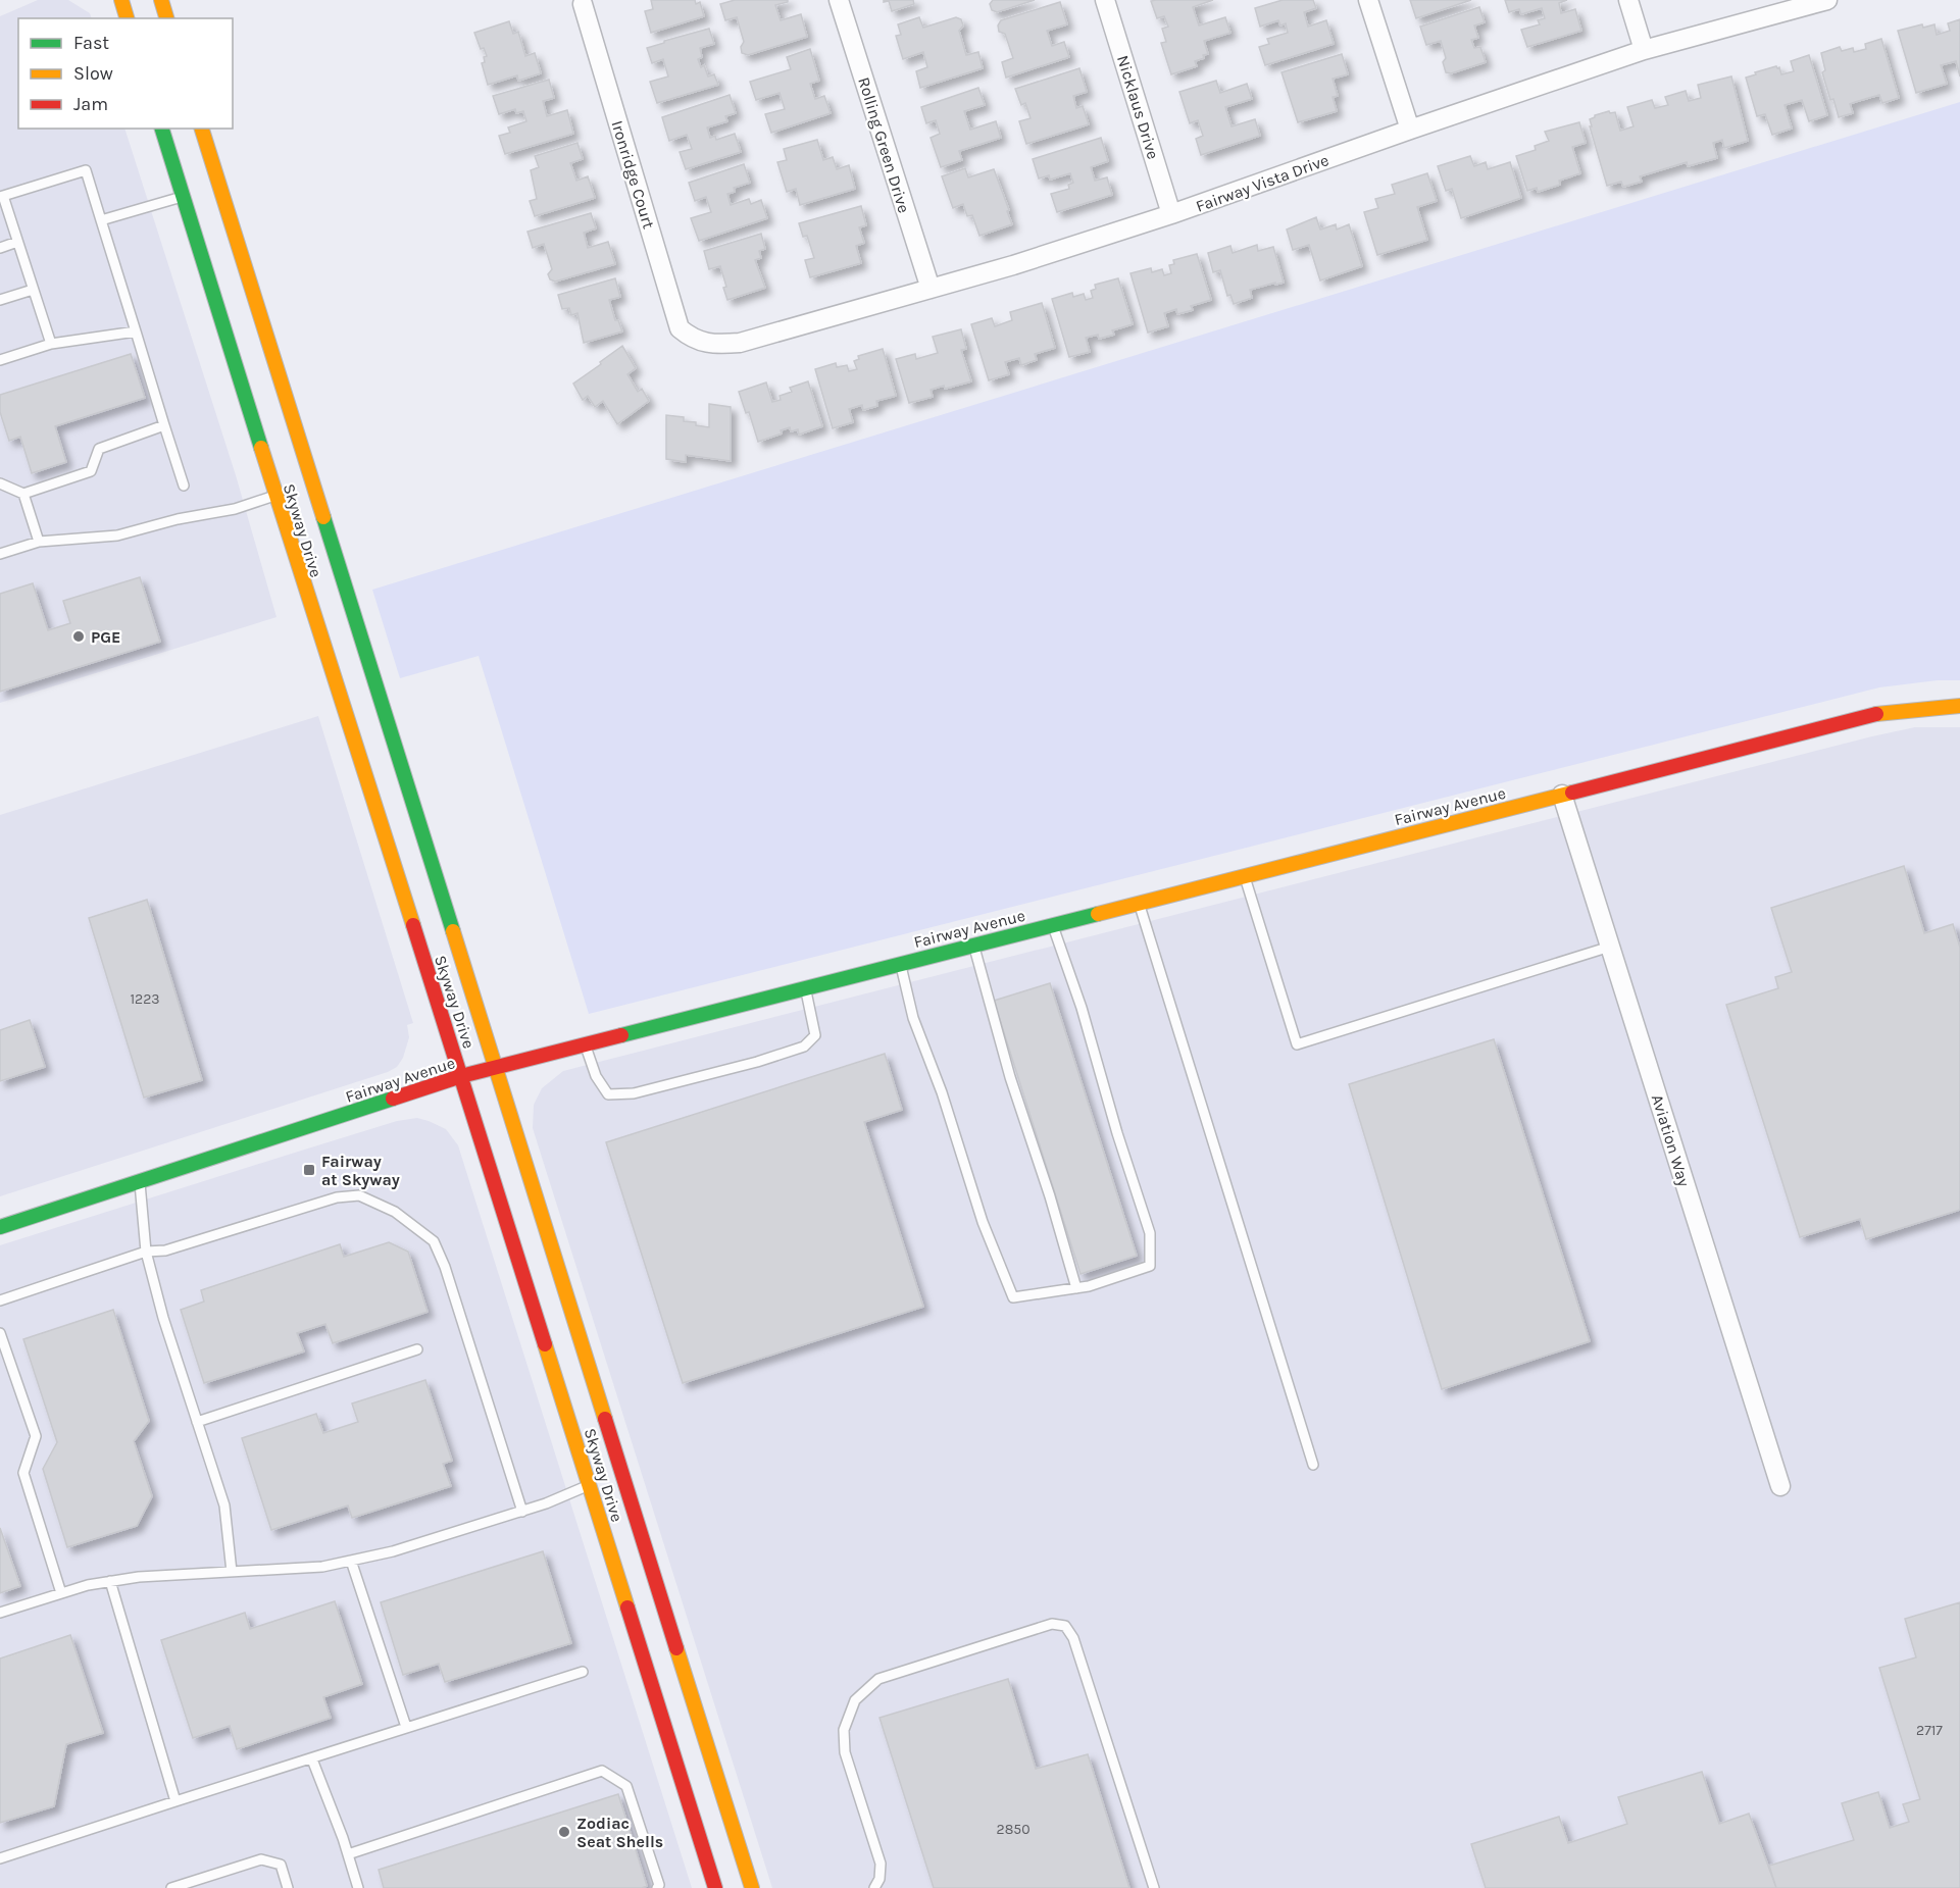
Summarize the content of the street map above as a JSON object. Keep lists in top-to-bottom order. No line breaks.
{"streets":{"main road":["Skyway Drive","Fairway Avenue"],"street":["Nicklaus Drive","Rolling Green Drive","Ironridge Court","Fairway Vista Drive","Aviation Way"]},"crossings":[["Nicklaus Drive","Fairway Vista Drive"],["Rolling Green Drive","Fairway Vista Drive"],["Ironridge Court","Fairway Vista Drive"],["Skyway Drive","Fairway Avenue"],["Fairway Avenue","Aviation Way"]],"places":{"other":["PGE","Zodiac Seat Shells"],"transit":["Fairway at Skyway"]},"house_numbers":["1223","2717","2850"],"legend":["Fast","Slow","Jam"]}
